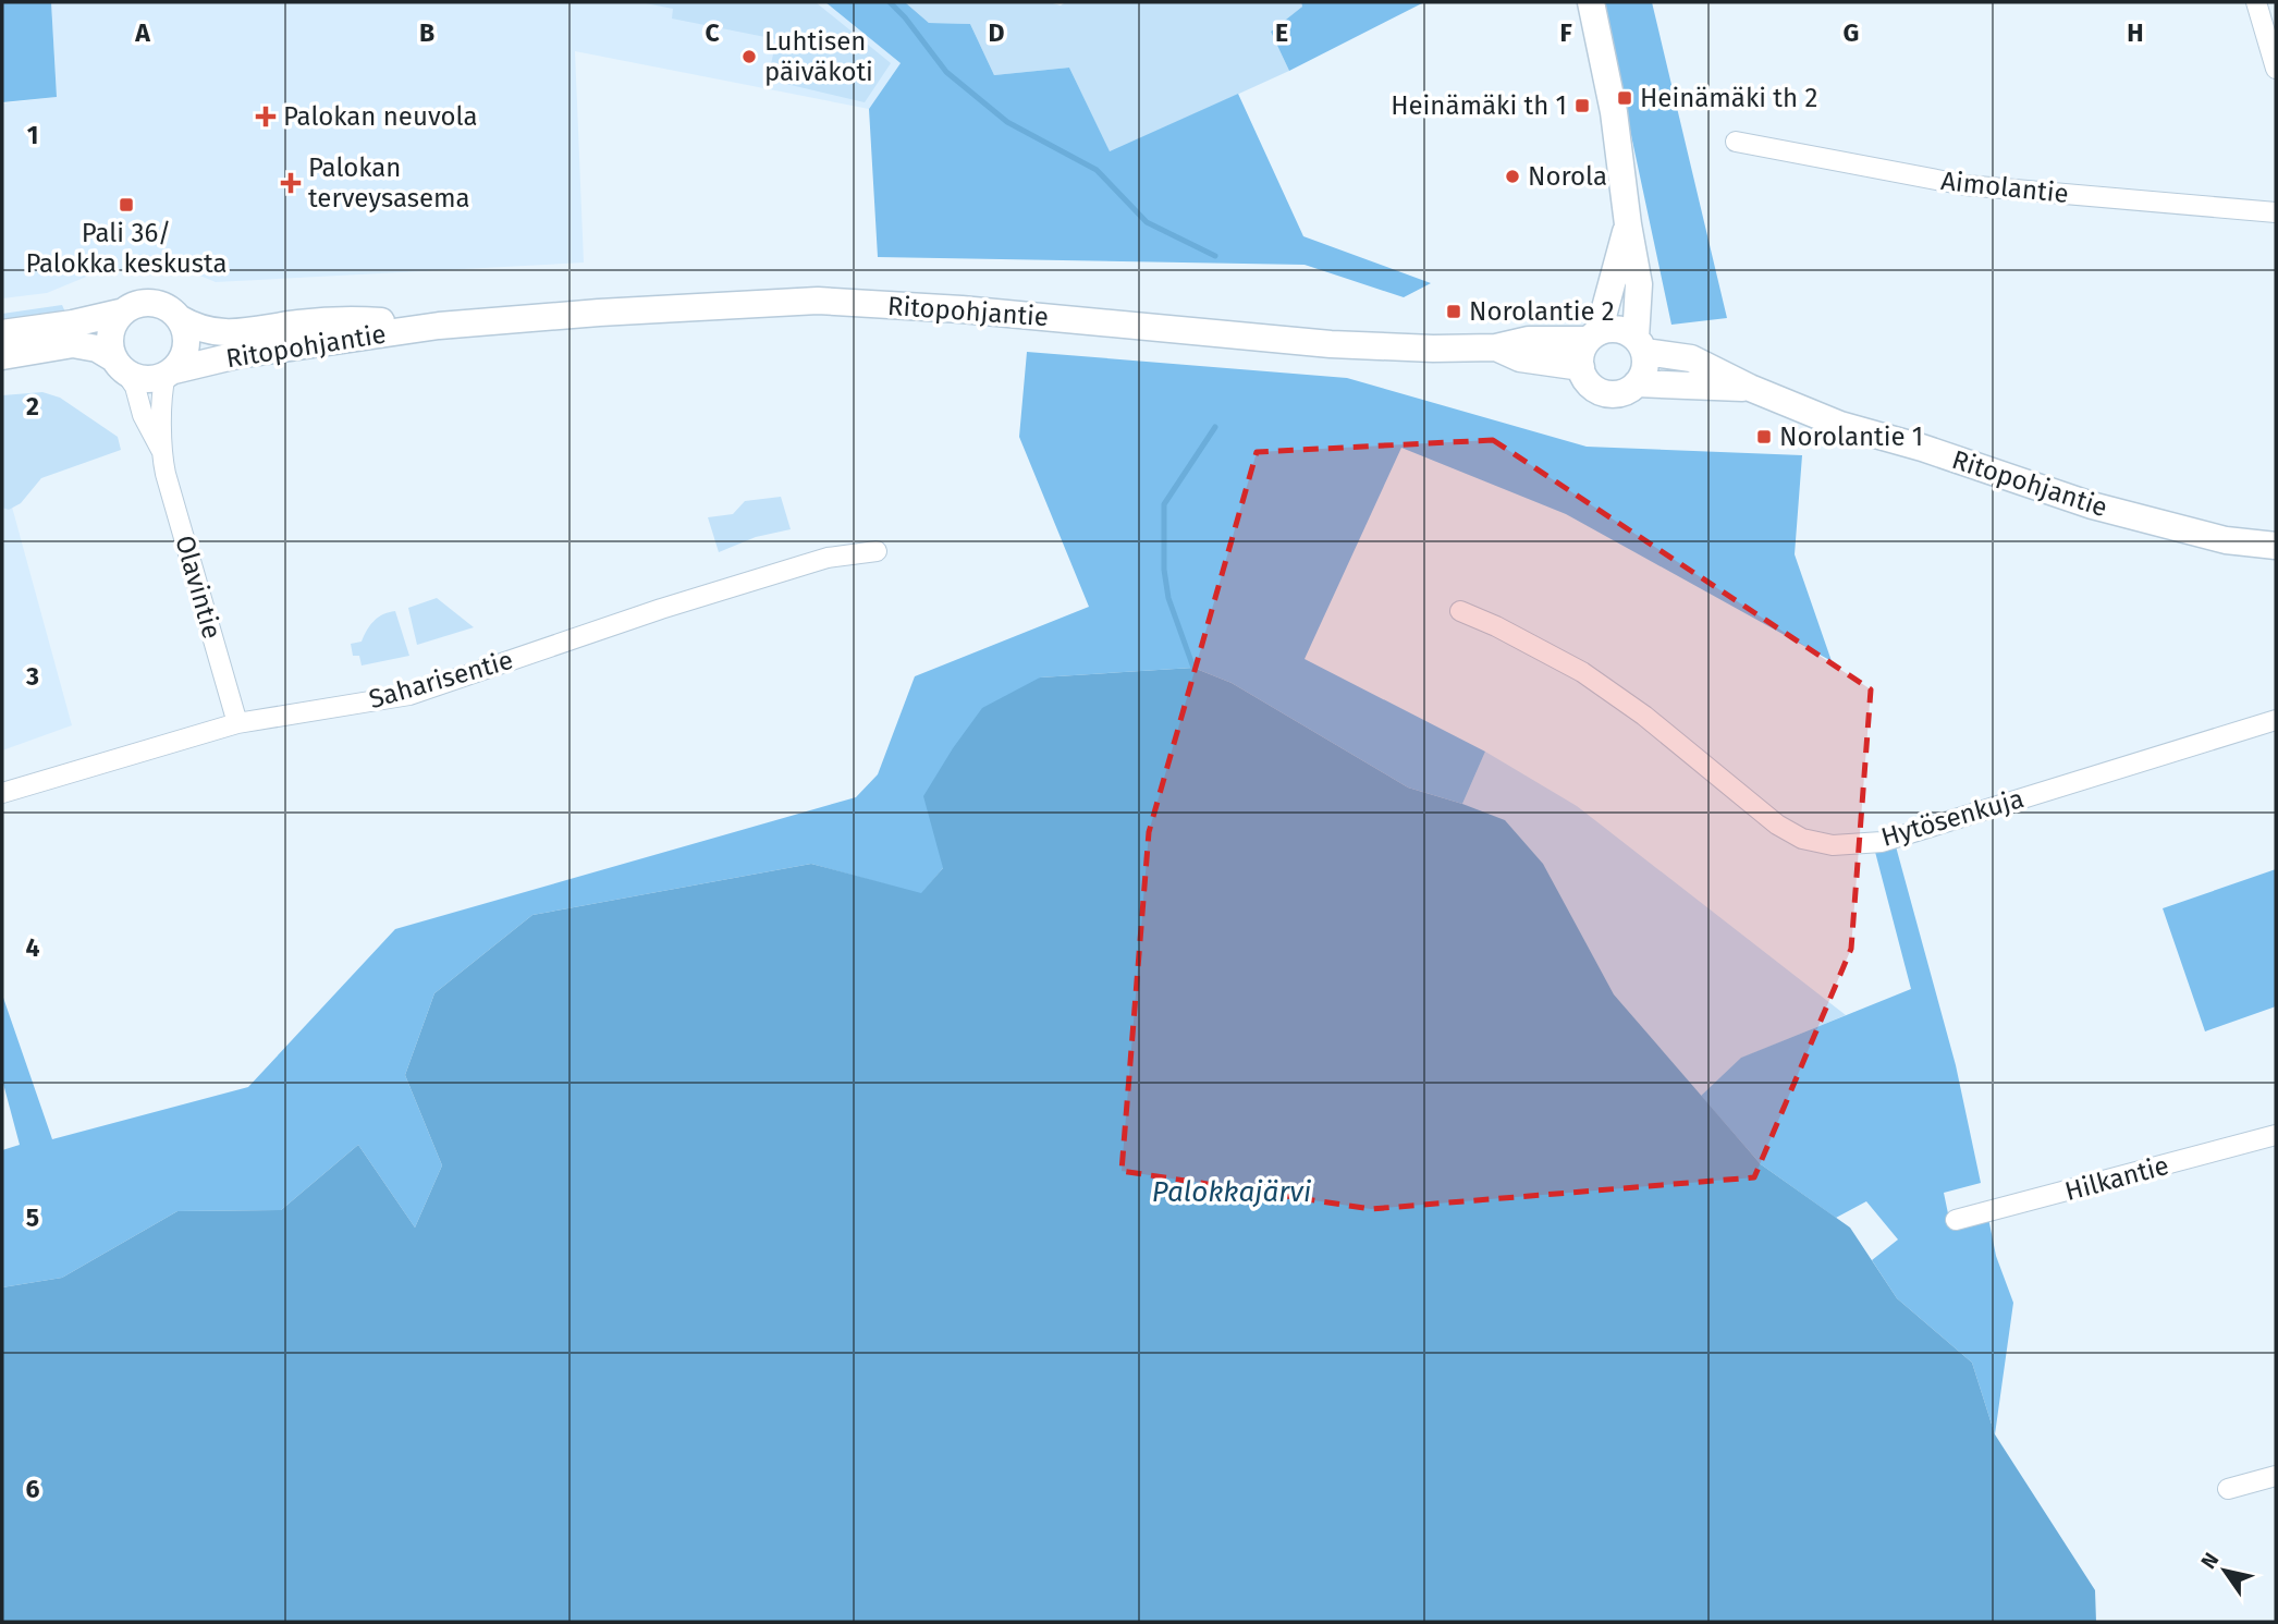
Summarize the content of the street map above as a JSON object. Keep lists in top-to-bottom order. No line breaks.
{"streets":{"main road":["Ritopohjantie"],"street":["Aimolantie","Olavintie","Saharisentie","Hytösenkuja","Hilkantie"]},"crossings":[["Ritopohjantie","Olavintie"],["Olavintie","Saharisentie"]],"water":["Palokkajärvi"],"places":{"other":["Luhtisen päiväkoti","Norola"],"transit":["Heinämäki th 2","Heinämäki th 1","Pali 36/ Palokka keskusta","Norolantie 2","Norolantie 1"],"health":["Palokan neuvola","Palokan terveysasema"]},"north":"top left","grid":{"columns":["A","B","C","D","E","F","G","H"],"rows":["1","2","3","4","5","6"]}}
